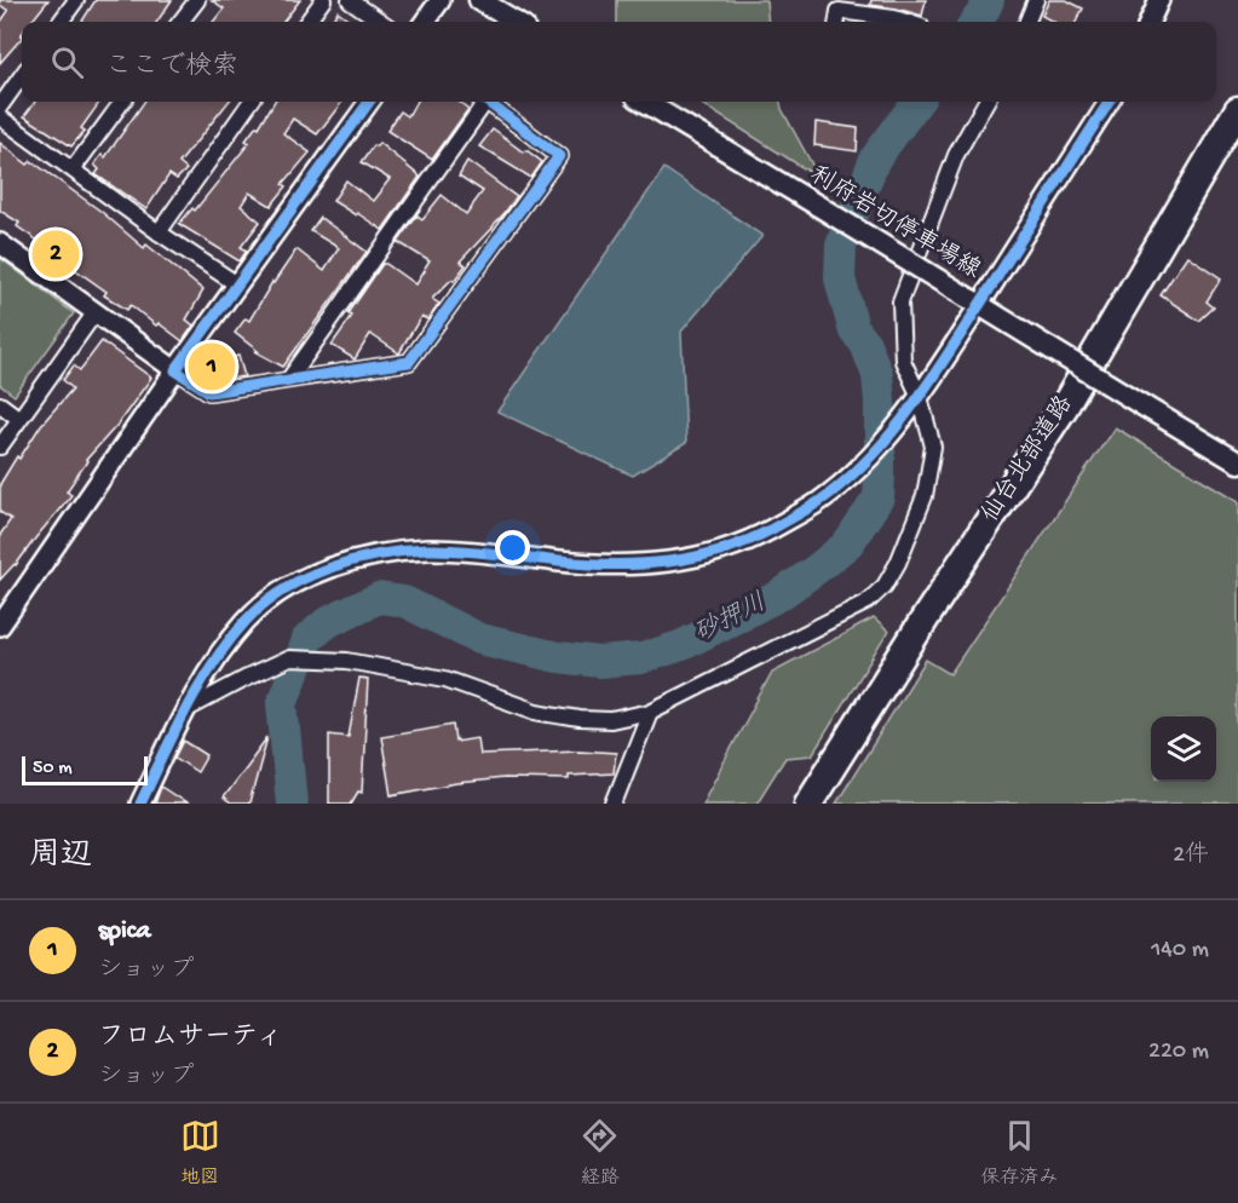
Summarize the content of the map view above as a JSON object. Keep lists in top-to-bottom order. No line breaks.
{"streets":{"highway":["仙台北部道路"],"main road":["利府岩切停車場線"]},"water":["砂押川"],"scale_bar":"50 m","page":{"search":"ここで検索","pins":["2","1"],"scale":"50 m","heading":["周辺","2件"],"list":[{"mark":"1","name":"spica","note":"ショップ","value":"140 m"},{"mark":"2","name":"フロムサーティ","note":"ショップ","value":"220 m"}],"nav":["地図","経路","保存済み"]}}
